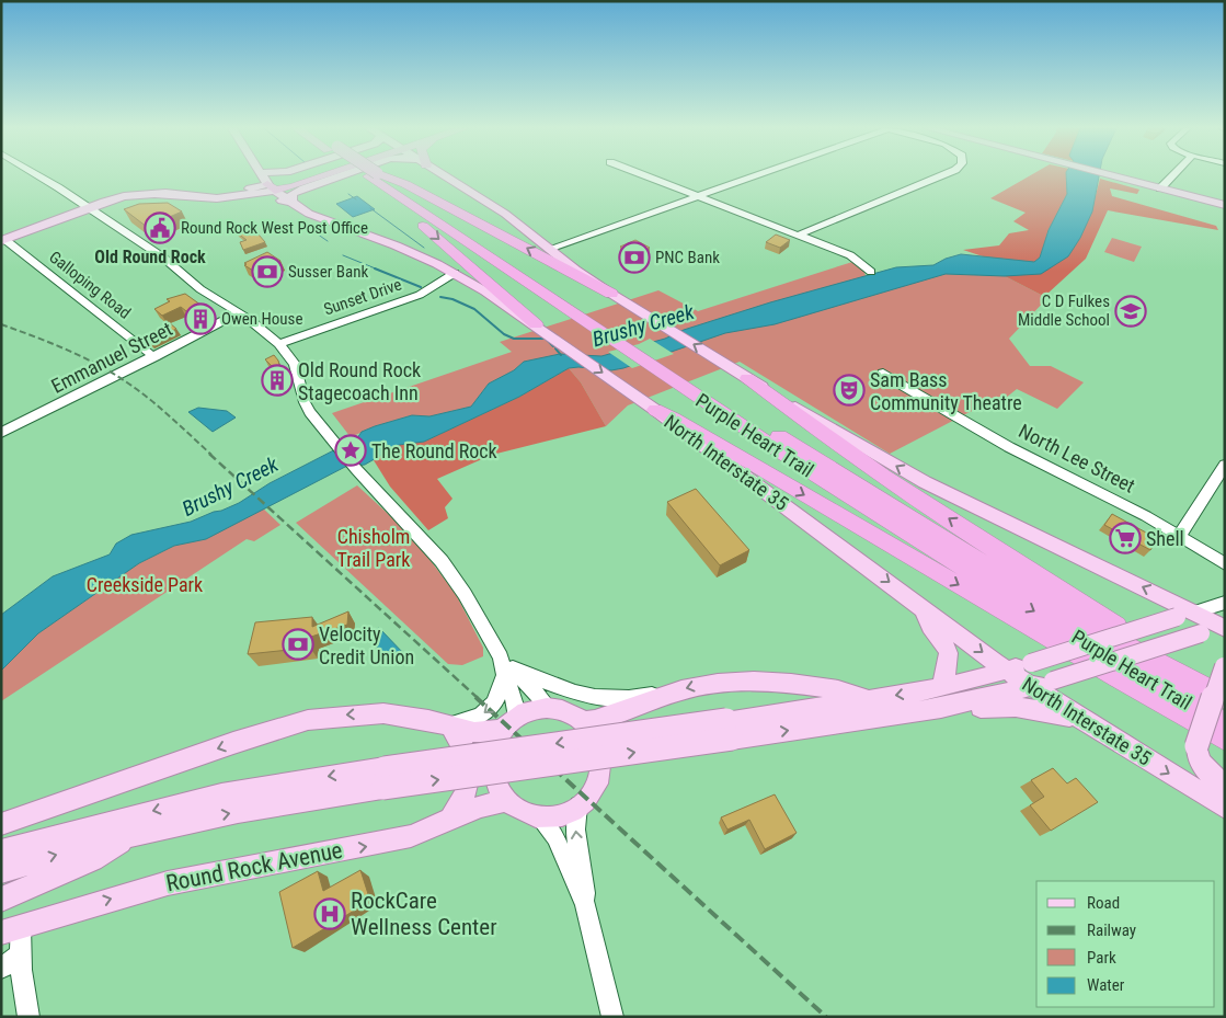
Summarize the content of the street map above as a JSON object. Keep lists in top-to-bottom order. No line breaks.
{"streets":{"highway":["Purple Heart Trail"],"main road":["North Interstate 35","Round Rock Avenue"],"street":["Galloping Road","Sunset Drive","Emmanuel Street","North Lee Street"]},"crossings":[["Galloping Road","Emmanuel Street"],["Sunset Drive","North Interstate 35"]],"districts":["Old Round Rock"],"water":["Brushy Creek"],"parks":["Chisholm Trail Park","Creekside Park"],"places":{"public building":["Round Rock West Post Office"],"bank":["PNC Bank","Susser Bank","Velocity Credit Union"],"school or university":["C D Fulkes Middle School"],"building":["Owen House","Old Round Rock Stagecoach Inn"],"theatre":["Sam Bass Community Theatre"],"place":["The Round Rock"],"supermarket":["Shell"],"hospital":["RockCare Wellness Center"]},"legend":["Road","Railway","Park","Water"]}
